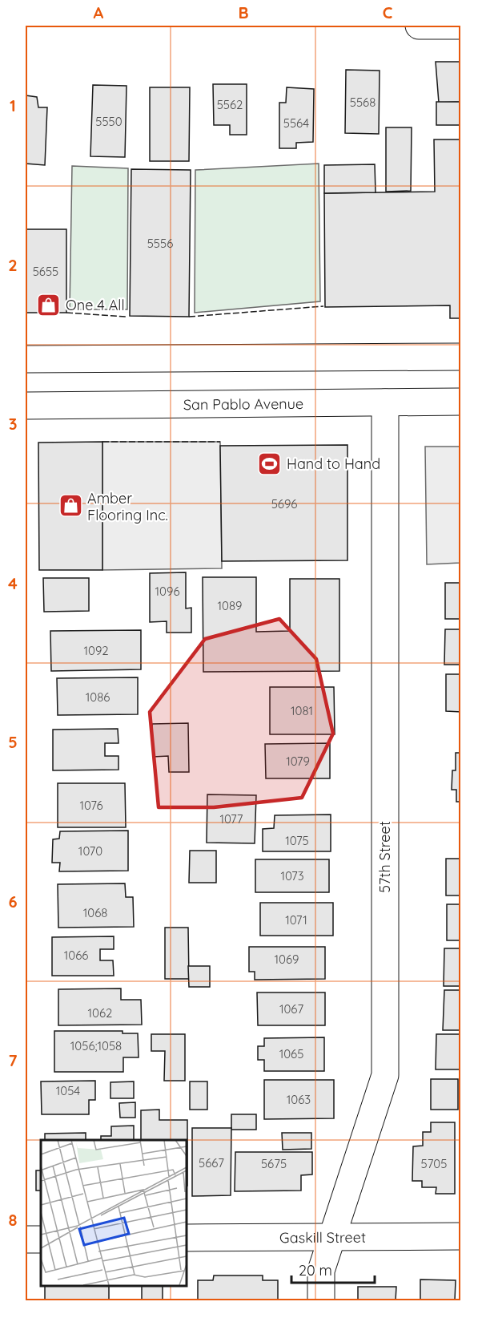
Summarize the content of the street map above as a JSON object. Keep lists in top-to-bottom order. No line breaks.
{"streets":{"street":["San Pablo Avenue","57th Street","Gaskill Street"]},"crossings":[["San Pablo Avenue","57th Street"],["57th Street","Gaskill Street"]],"places":{"shop":["One 4 All","Amber Flooring Inc."],"sports":["Hand to Hand"]},"house_numbers":["5568","5562","5550","5564","5556","5655","5696","1096","1089","1092","1086","1081","1079","1076","1077","1075","1070","1073","1068","1071","1066","1069","1067","1062","1056;1058","1065","1054","1063","5667","5675","5705"],"scale_bar":"20 m","grid":{"columns":["A","B","C"],"rows":["1","2","3","4","5","6","7","8"]}}
